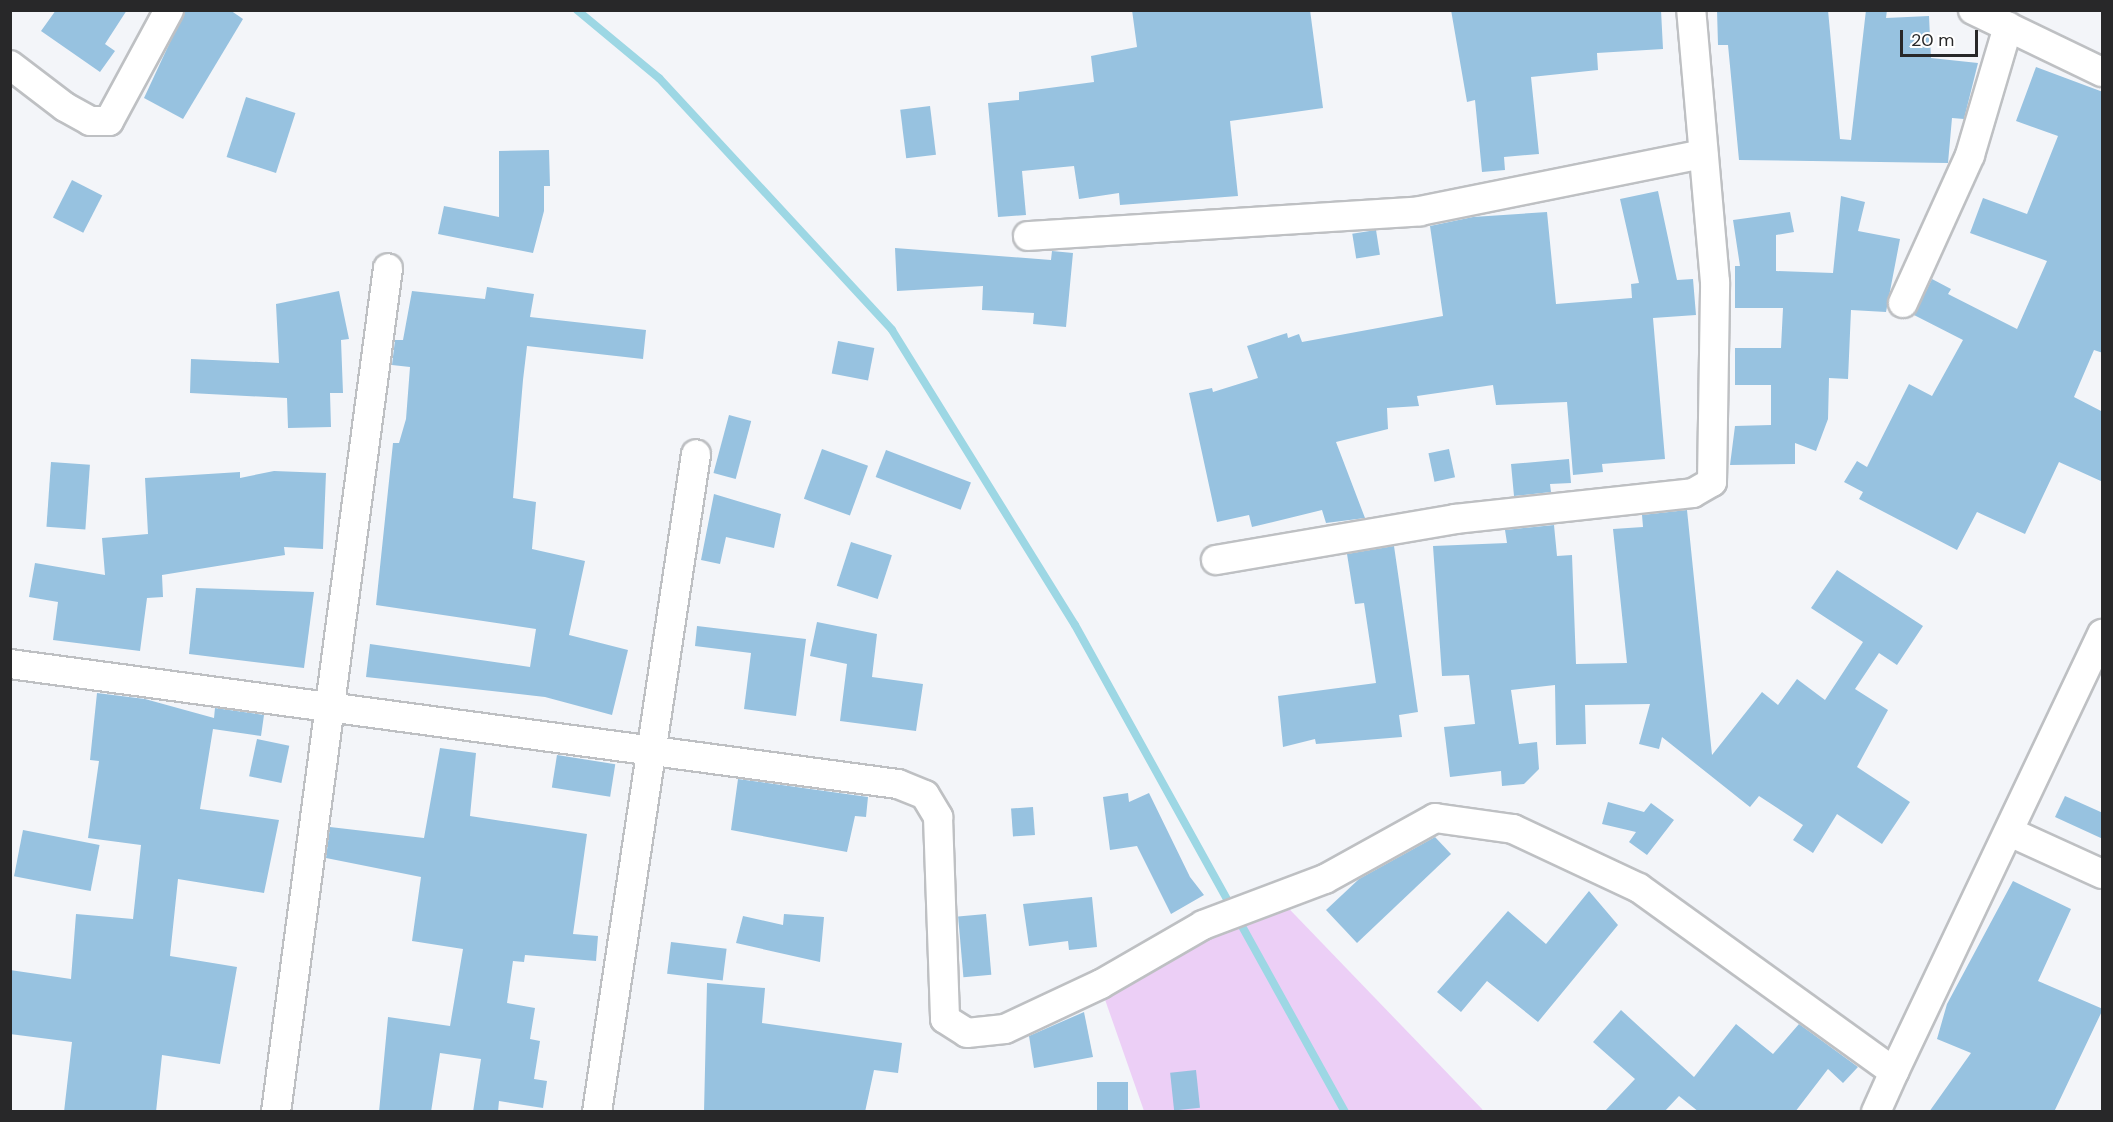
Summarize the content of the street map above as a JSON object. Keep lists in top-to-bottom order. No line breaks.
{"scale_bar":"20 m"}
